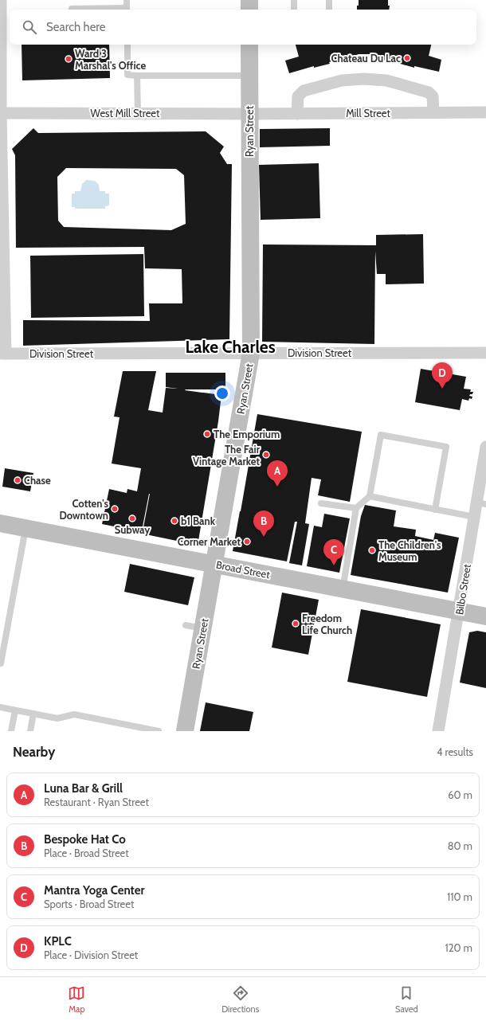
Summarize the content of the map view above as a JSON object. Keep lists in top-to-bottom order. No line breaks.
{"streets":{"main road":["Ryan Street","Broad Street"],"street":["West Mill Street","Mill Street","Division Street","Bilbo Street"]},"crossings":[["West Mill Street","Mill Street"],["West Mill Street","Ryan Street"],["Mill Street","Ryan Street"],["Ryan Street","Division Street"],["Ryan Street","Broad Street"],["Broad Street","Bilbo Street"]],"districts":["Lake Charles"],"places":["Chateau Du Lac","Ward 3 Marshal's Office","The Emporium","The Fair Vintage Market","Chase","Cotten's Downtown","Subway","b1 Bank","Corner Market","The Children's Museum","Freedom Life Church"],"page":{"search":"Search here","pins":["D","A","B","C"],"heading":["Nearby","4 results"],"list":[{"mark":"A","name":"Luna Bar & Grill","note":"Restaurant · Ryan Street","value":"60 m"},{"mark":"B","name":"Bespoke Hat Co","note":"Place · Broad Street","value":"80 m"},{"mark":"C","name":"Mantra Yoga Center","note":"Sports · Broad Street","value":"110 m"},{"mark":"D","name":"KPLC","note":"Place · Division Street","value":"120 m"}],"nav":["Map","Directions","Saved"]}}
